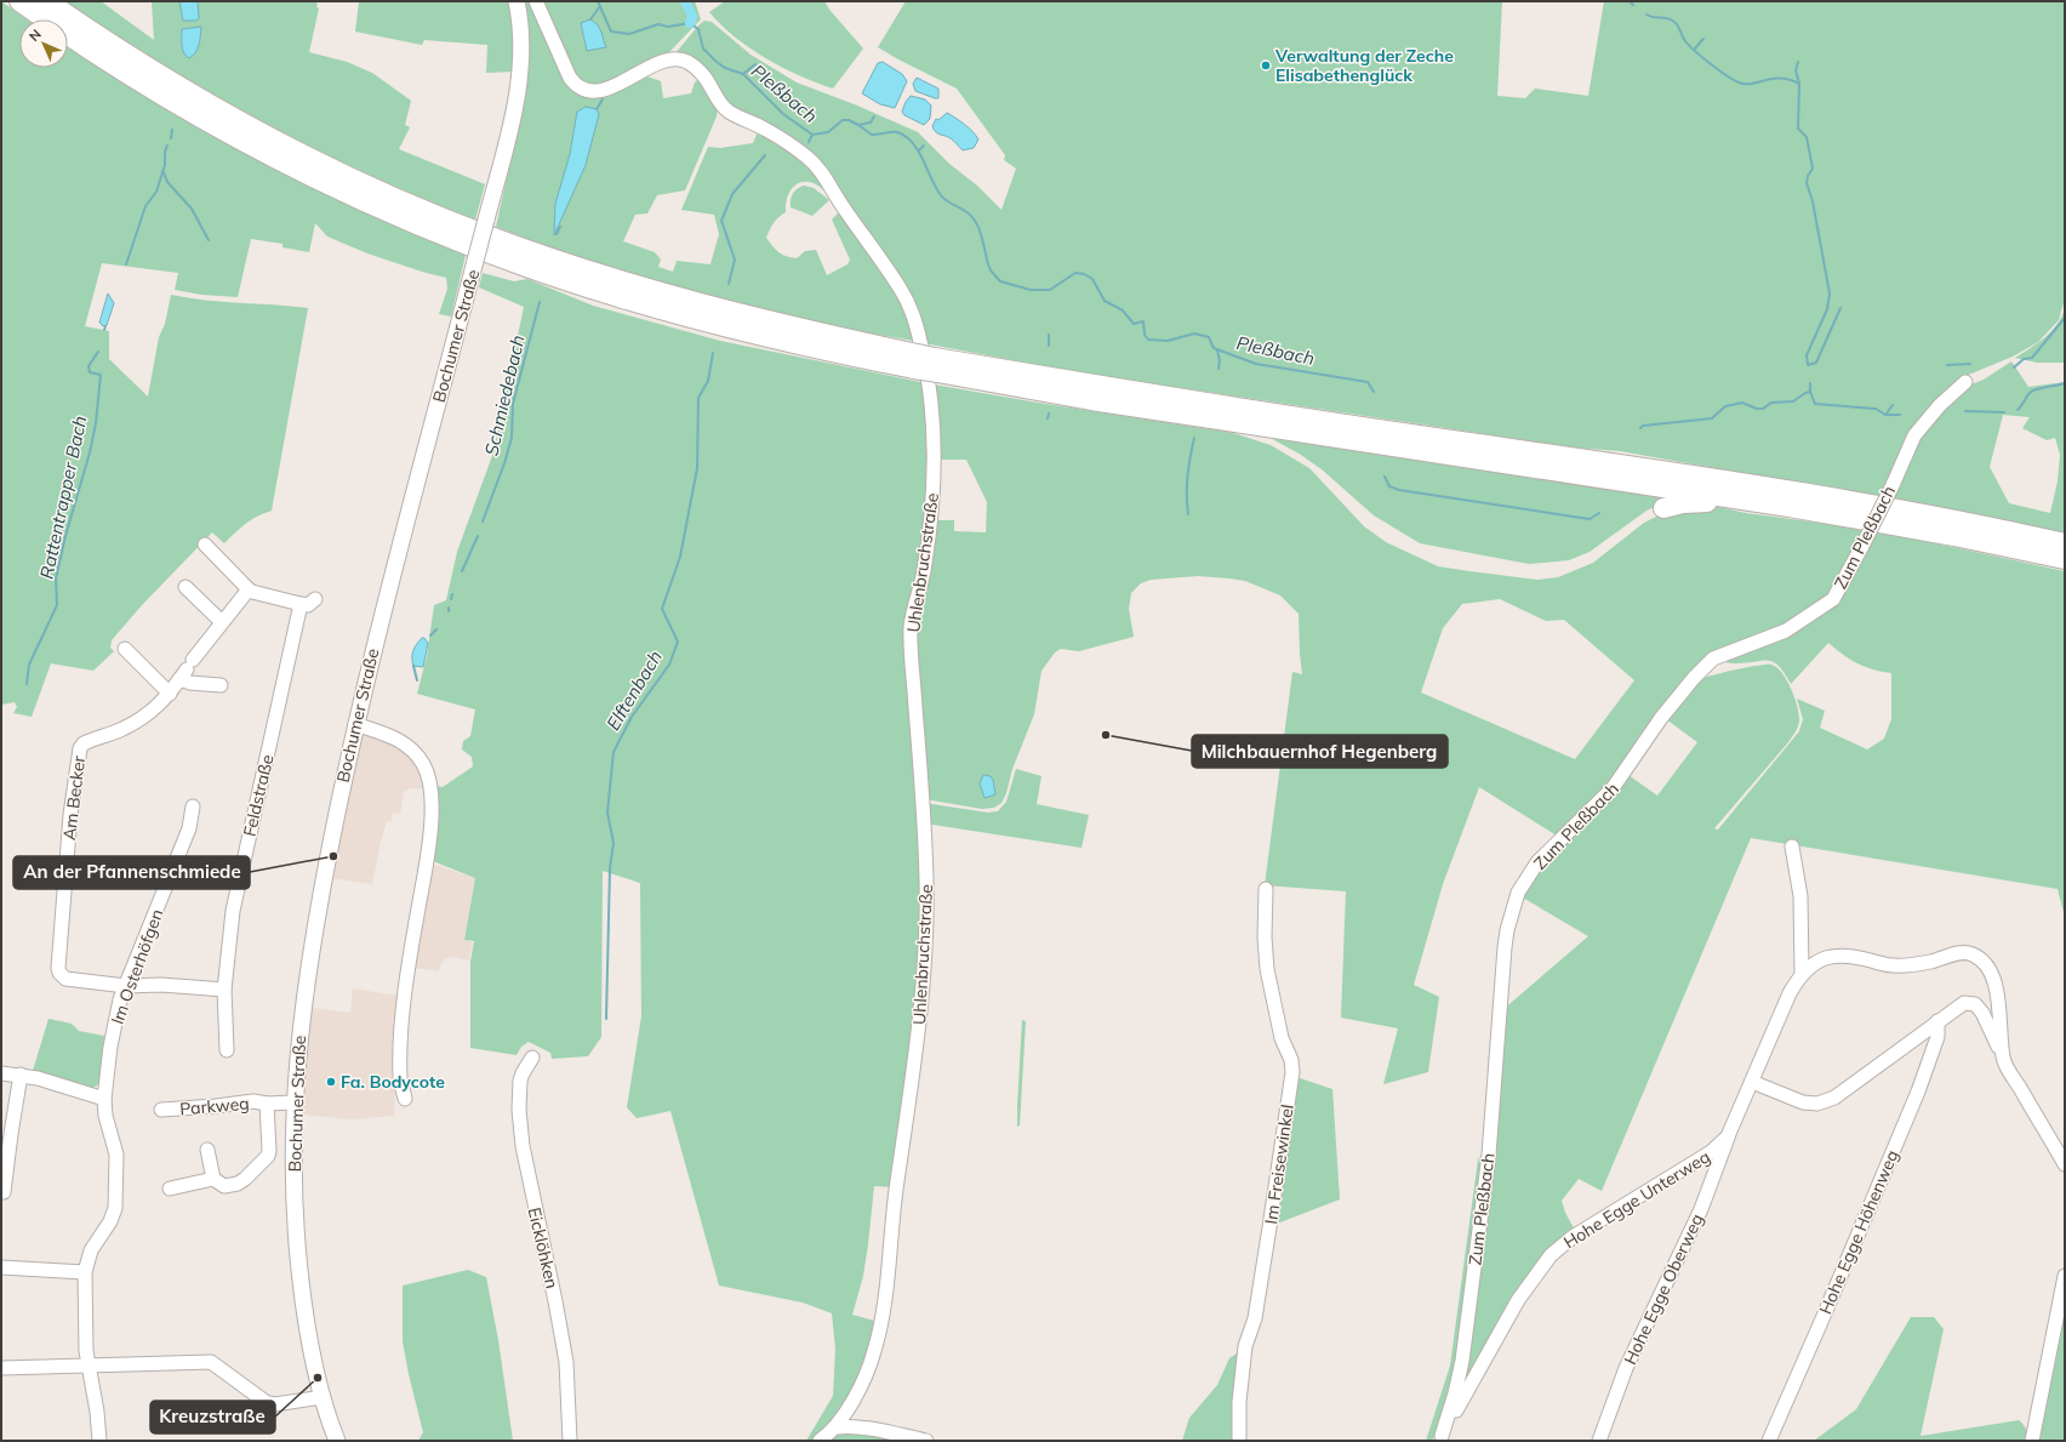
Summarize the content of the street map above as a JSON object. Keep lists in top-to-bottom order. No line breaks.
{"streets":{"main road":["Bochumer Straße"],"street":["Zum Pleßbach","Uhlenbruchstraße","Feldstraße","Am Becker","Im Osterhöfgen","Parkweg","Im Freisewinkel","Hohe Egge Unterweg","Hohe Egge Höhenweg","Eicklöhken","Hohe Egge Oberweg"]},"crossings":[["Bochumer Straße","Parkweg"],["Zum Pleßbach","Hohe Egge Unterweg"],["Am Becker","Im Osterhöfgen"],["Hohe Egge Unterweg","Hohe Egge Oberweg"]],"water":["Pleßbach","Schmiedebach","Rattentrapper Bach","Elftenbach"],"places":["Verwaltung der Zeche Elisabethenglück","Milchbauernhof Hegenberg","An der Pfannenschmiede","Fa. Bodycote","Kreuzstraße"],"north":"top left"}
